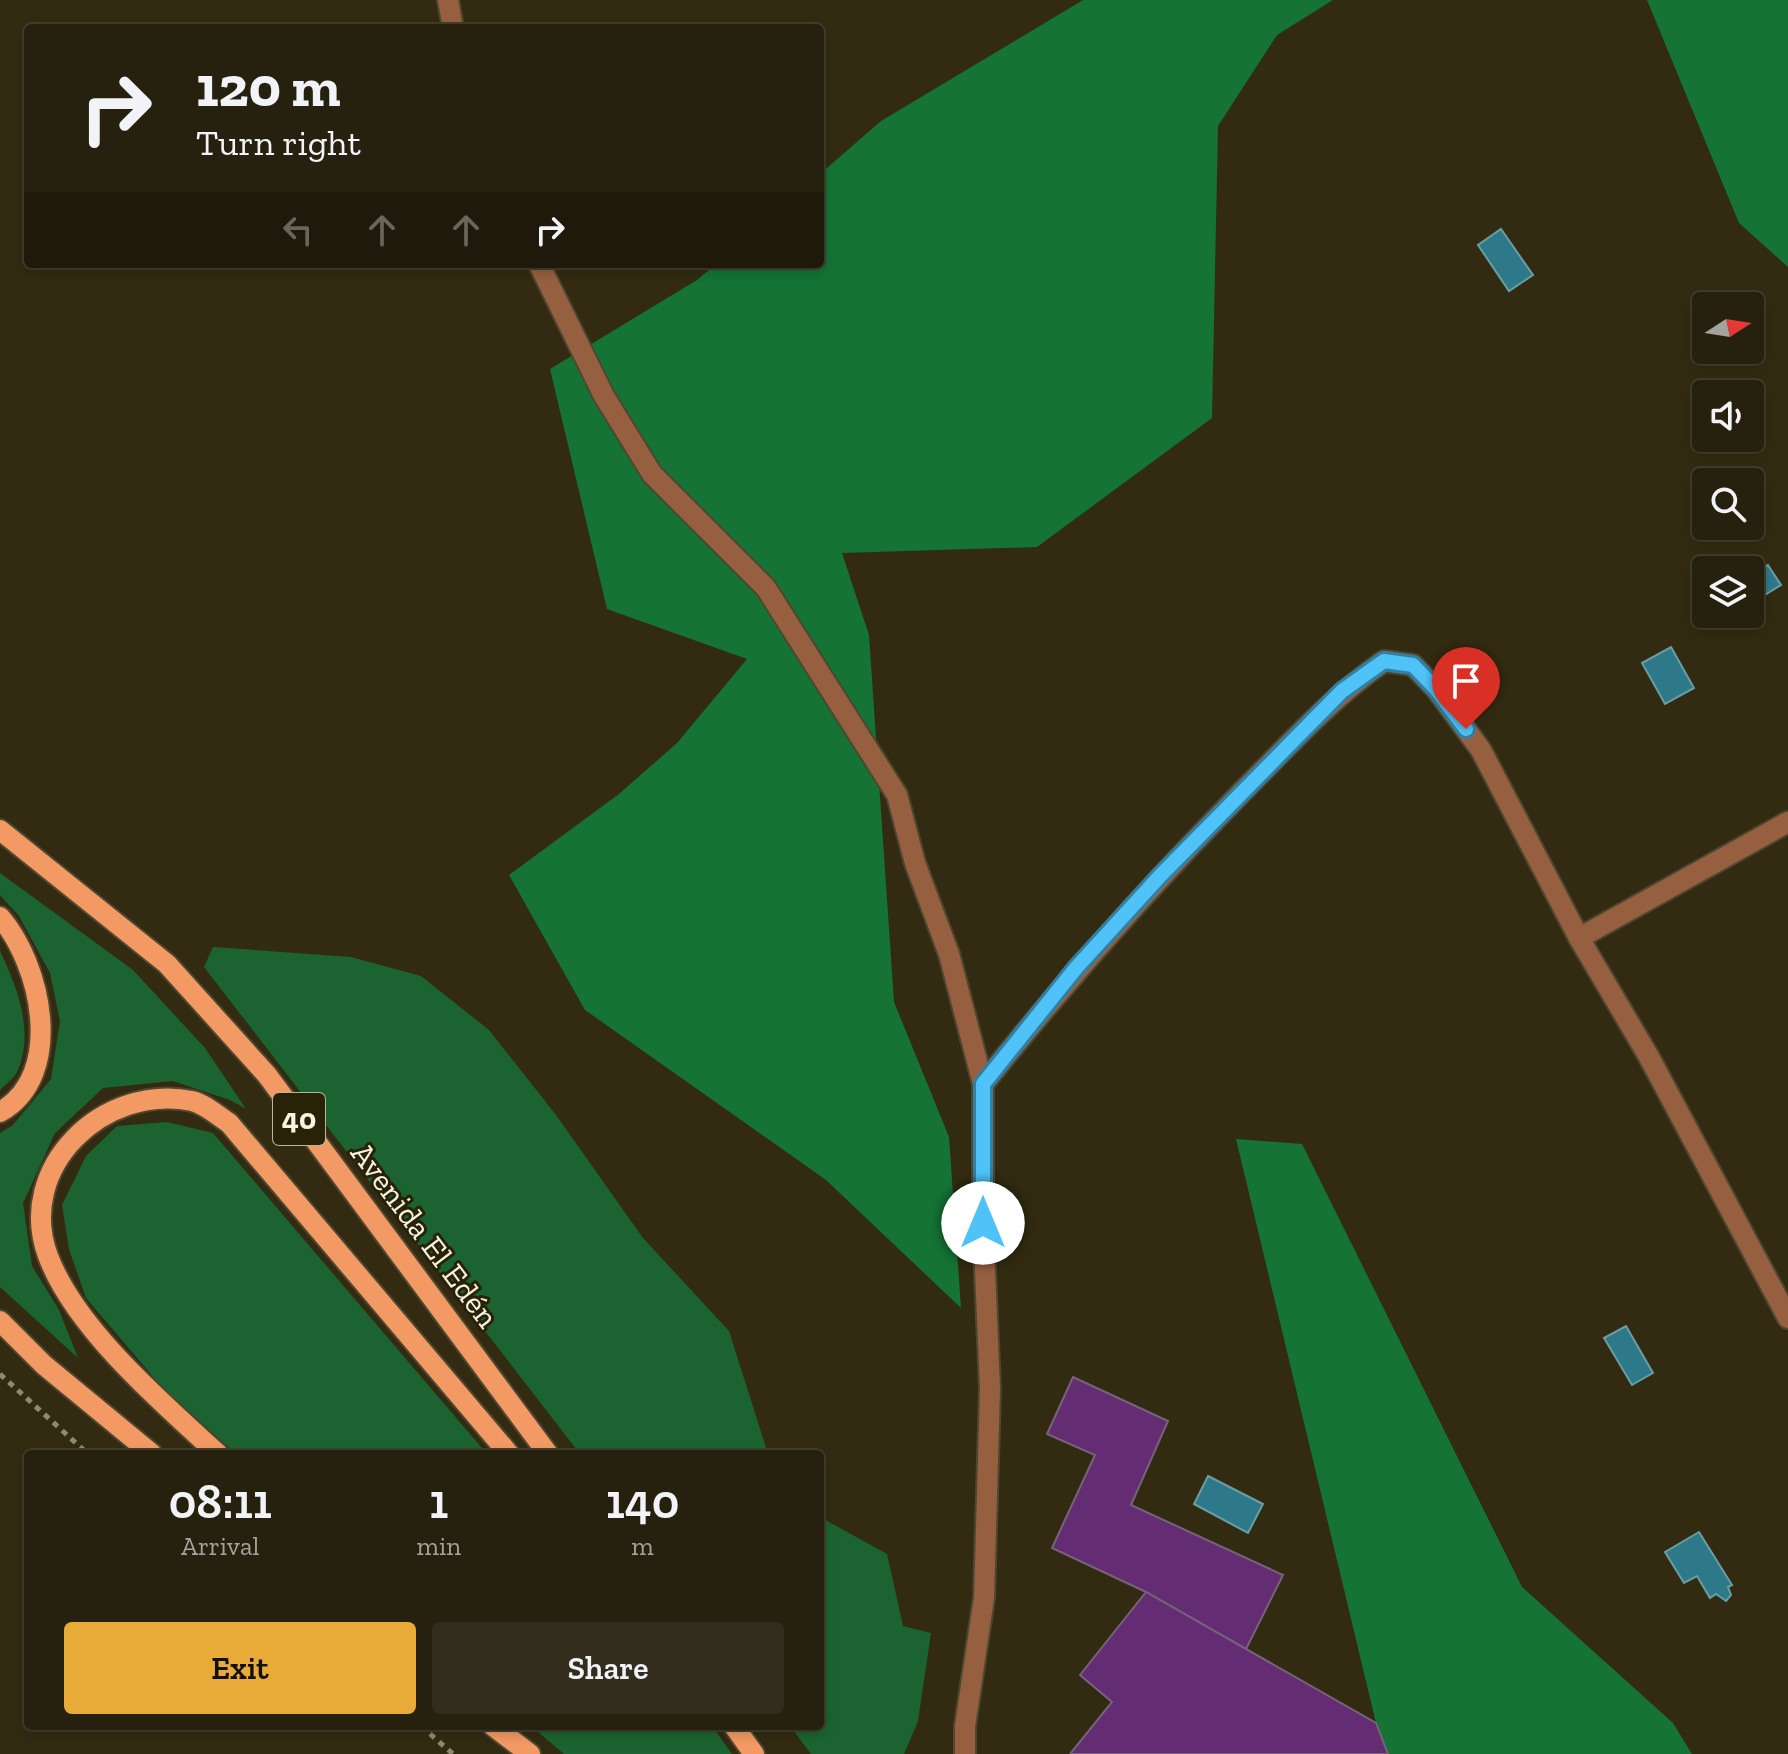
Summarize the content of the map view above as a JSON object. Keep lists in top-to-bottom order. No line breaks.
{"streets":{"main road":["40","Avenida El Edén"]},"north":"right","page":{"turn":["120 m","Turn right"],"eta":["08:11","Arrival","1","min","140","m"],"buttons":["Exit","Share"]}}
